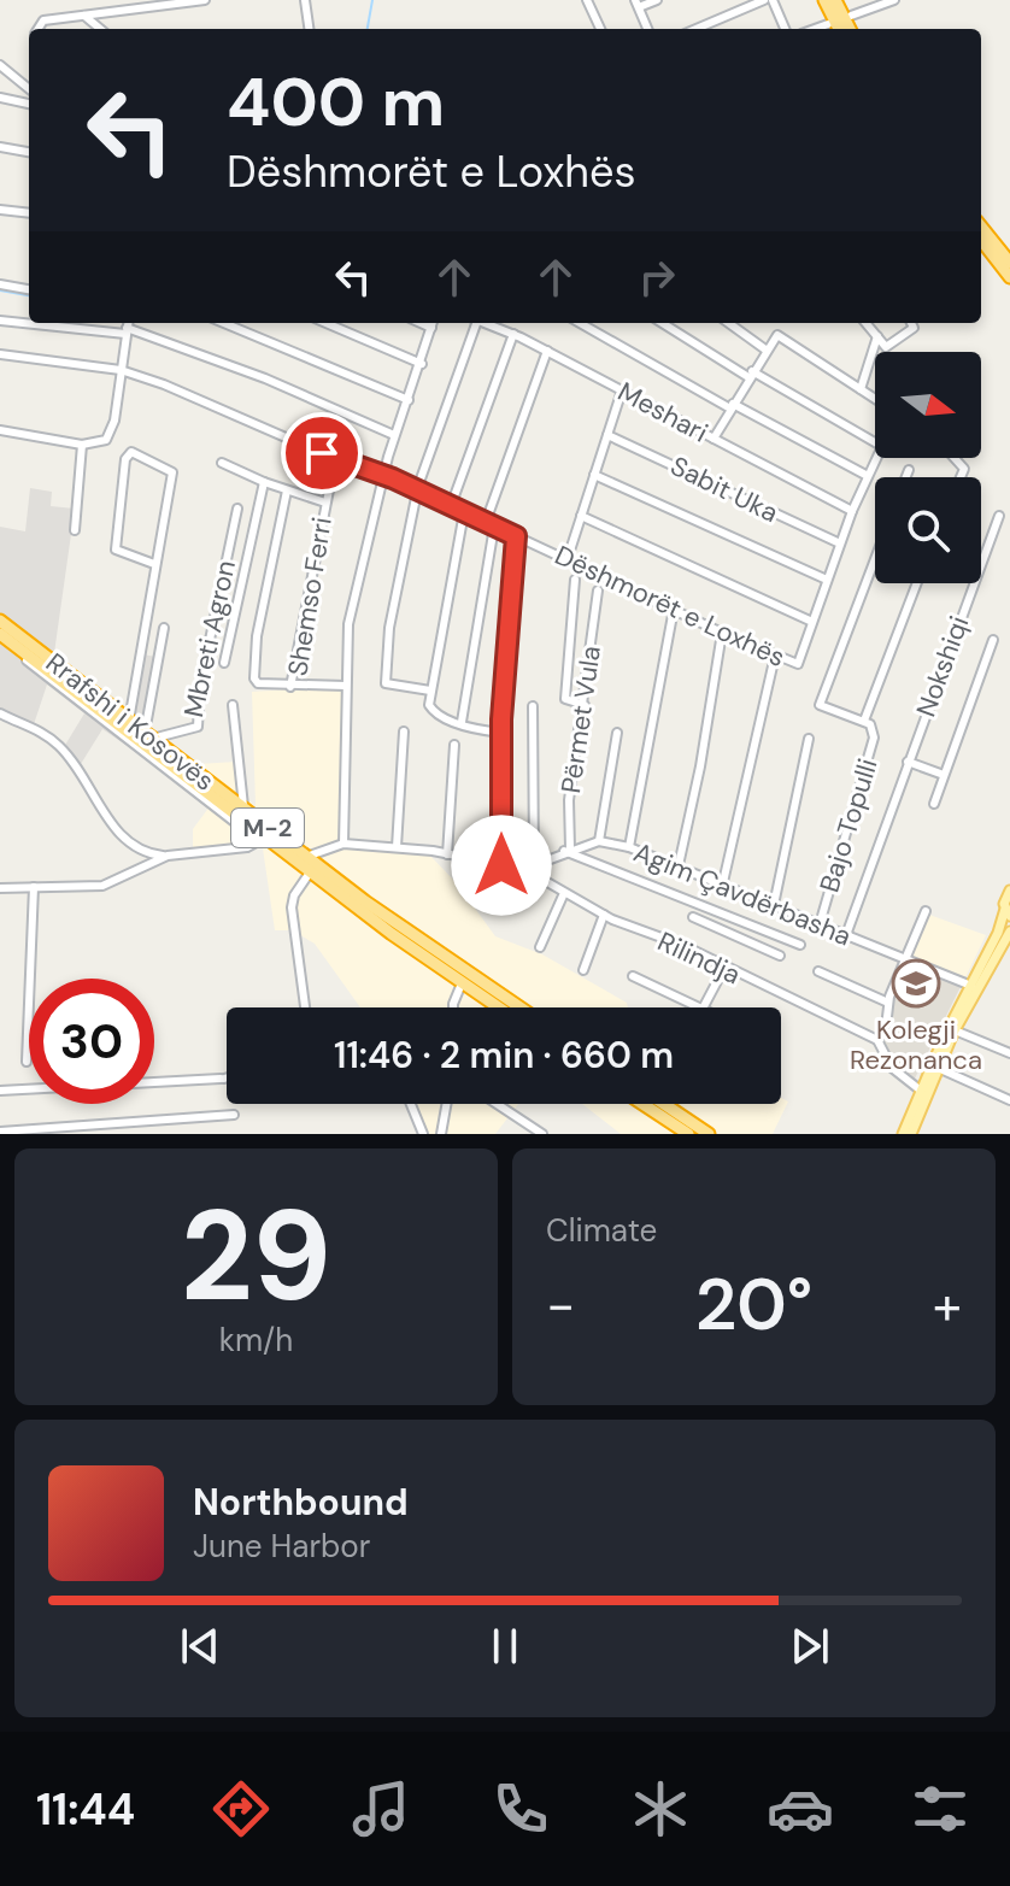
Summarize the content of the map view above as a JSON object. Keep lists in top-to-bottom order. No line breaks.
{"streets":{"highway":["Rrafshi i Kosovës","M-2"],"street":["Meshari","Sabit Uka","Shemso Ferri","Dëshmorët e Loxhës","Mbreti Agron","Nokshiqi","Përmet Vula","Bajo Topulli","Agim Çavdërbasha","Rilindja"]},"crossings":[["Meshari","Dëshmorët e Loxhës"],["Sabit Uka","Dëshmorët e Loxhës"],["Shemso Ferri","Dëshmorët e Loxhës"],["Mbreti Agron","Rrafshi i Kosovës"],["Nokshiqi","Agim Çavdërbasha"],["Përmet Vula","Agim Çavdërbasha"],["Bajo Topulli","Agim Çavdërbasha"],["Agim Çavdërbasha","Rilindja"]],"places":{"school or university":["Kolegji Rezonanca"]},"north":"right","page":{"turn":["400 m","Dëshmorët e Loxhës"],"limit":"30","trip":"11:46 · 2 min · 660 m","tile":[["29","km/h"],"Climate"],"heat":["−","20°","+"],"song":["Northbound","June Harbor"],"tabs":"11:44"}}
